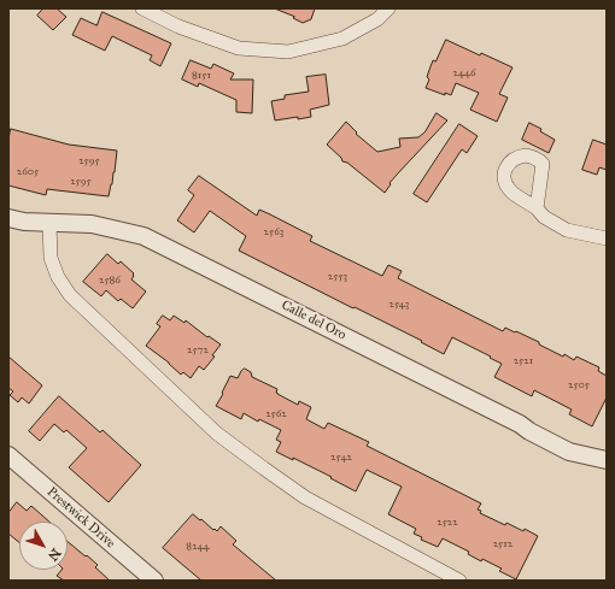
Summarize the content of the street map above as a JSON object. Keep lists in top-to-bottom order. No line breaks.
{"streets":{"street":["Calle del Oro","Prestwick Drive"]},"house_numbers":["2446","8151","2595","2605","2595","2563","2553","2586","2543","2572","2521","2505","2562","2542","2522","2512","8244"],"north":"bottom right"}
